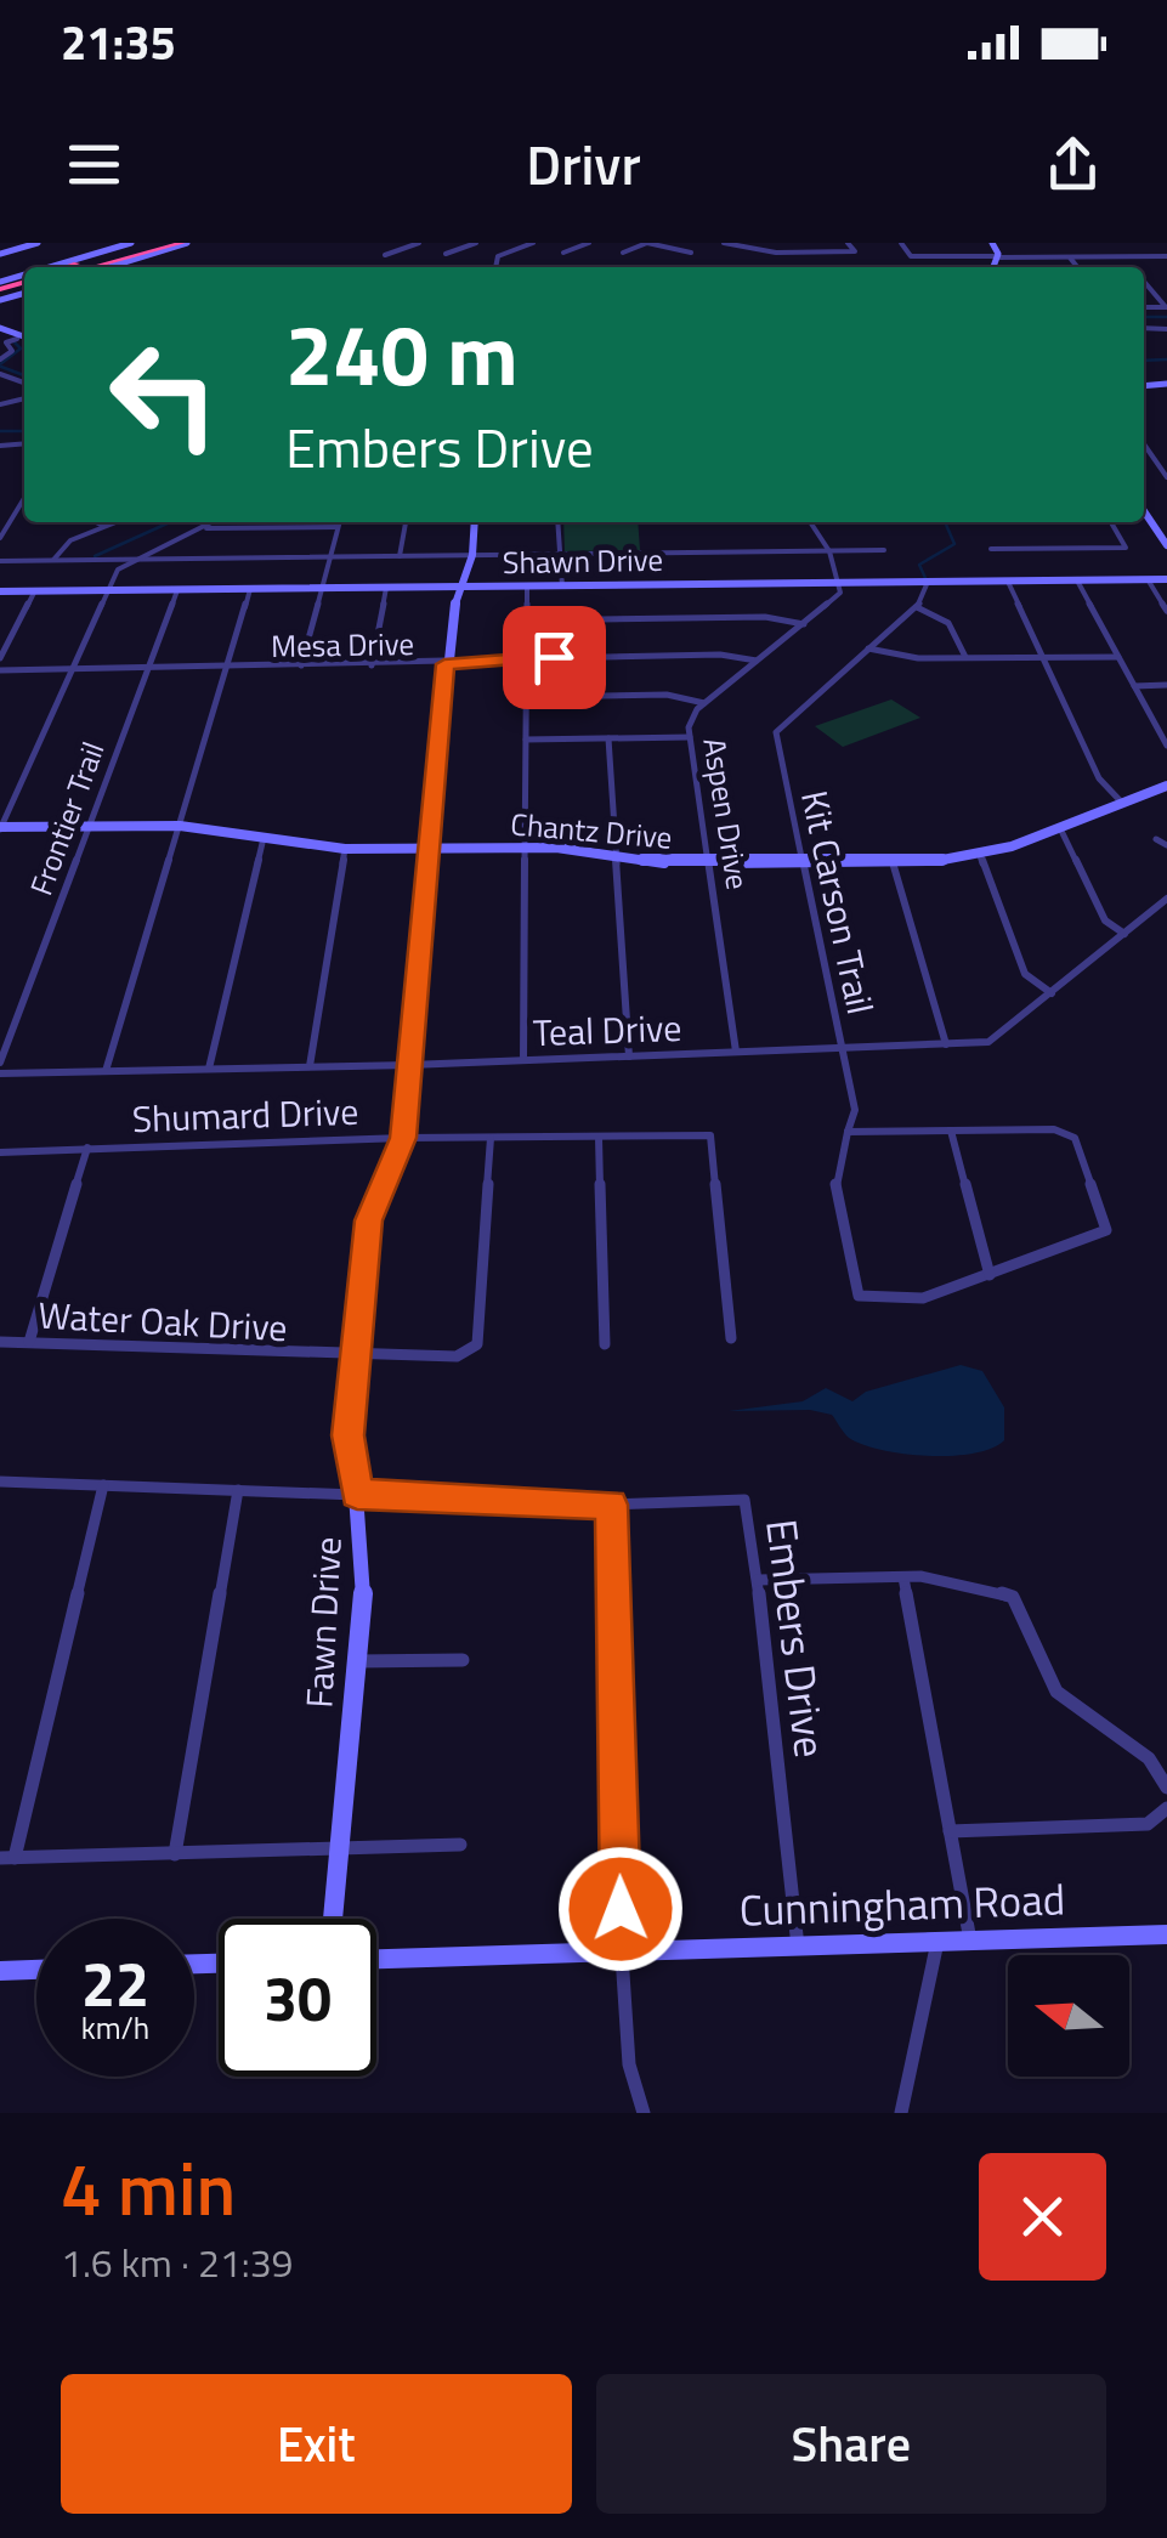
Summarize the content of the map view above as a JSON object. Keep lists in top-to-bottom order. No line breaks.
{"streets":{"street":["Shawn Drive","Mesa Drive","Aspen Drive","Frontier Trail","Chantz Drive","Kit Carson Trail","Teal Drive","Shumard Drive","Water Oak Drive","Fawn Drive","Embers Drive","Cunningham Road"]},"crossings":[["Shawn Drive","Aspen Drive"],["Shawn Drive","Frontier Trail"],["Shawn Drive","Kit Carson Trail"],["Shawn Drive","Fawn Drive"],["Mesa Drive","Aspen Drive"],["Mesa Drive","Frontier Trail"],["Mesa Drive","Fawn Drive"],["Aspen Drive","Chantz Drive"],["Aspen Drive","Teal Drive"],["Frontier Trail","Chantz Drive"],["Chantz Drive","Kit Carson Trail"],["Chantz Drive","Fawn Drive"],["Kit Carson Trail","Teal Drive"],["Teal Drive","Fawn Drive"],["Shumard Drive","Water Oak Drive"],["Shumard Drive","Fawn Drive"],["Water Oak Drive","Fawn Drive"],["Fawn Drive","Embers Drive"],["Embers Drive","Cunningham Road"]],"north":"left","page":{"status":"21:35","header":"Drivr","turn":["240 m","Embers Drive"],"speed":"22 km/h","limit":"30","heading":["4 min","1.6 km · 21:39"],"buttons":["Exit","Share"]}}
